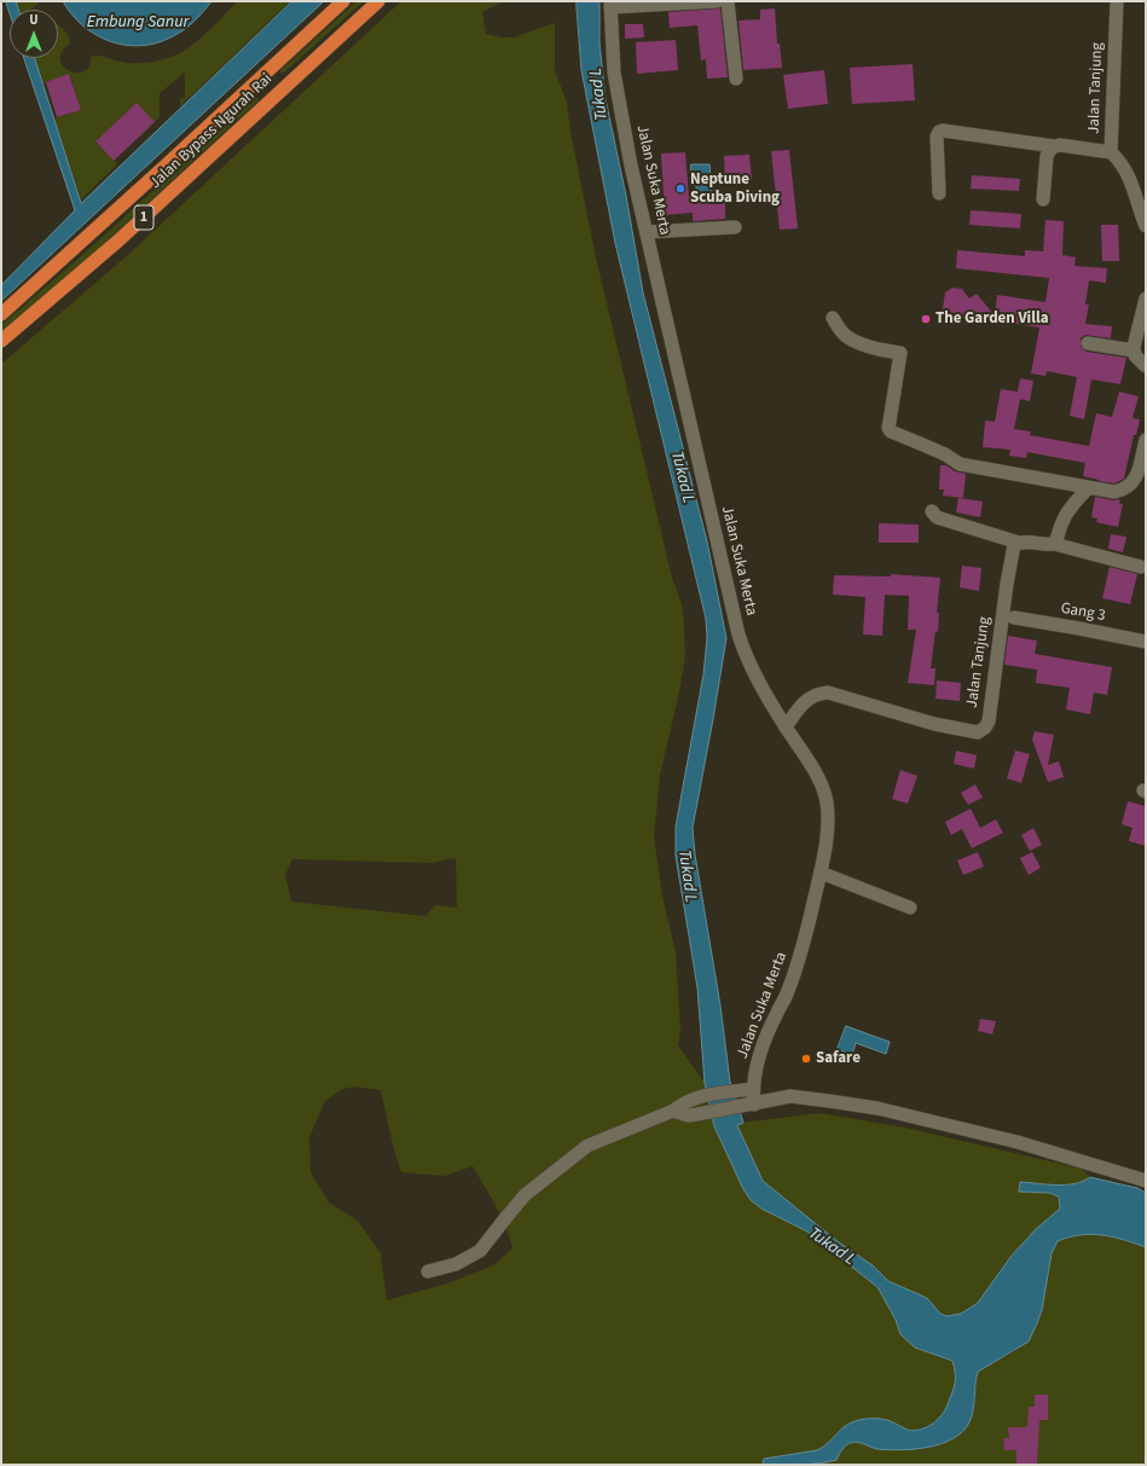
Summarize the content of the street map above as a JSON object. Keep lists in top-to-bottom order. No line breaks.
{"streets":{"highway":["Jalan Bypass Ngurah Rai","1"],"street":["Jalan Tanjung","Jalan Suka Merta","Gang 3"]},"crossings":[["Jalan Tanjung","Jalan Suka Merta"]],"water":["Embung Sanur","Tukad L"],"places":["Neptune Scuba Diving","The Garden Villa","Safare"],"north":"top"}
